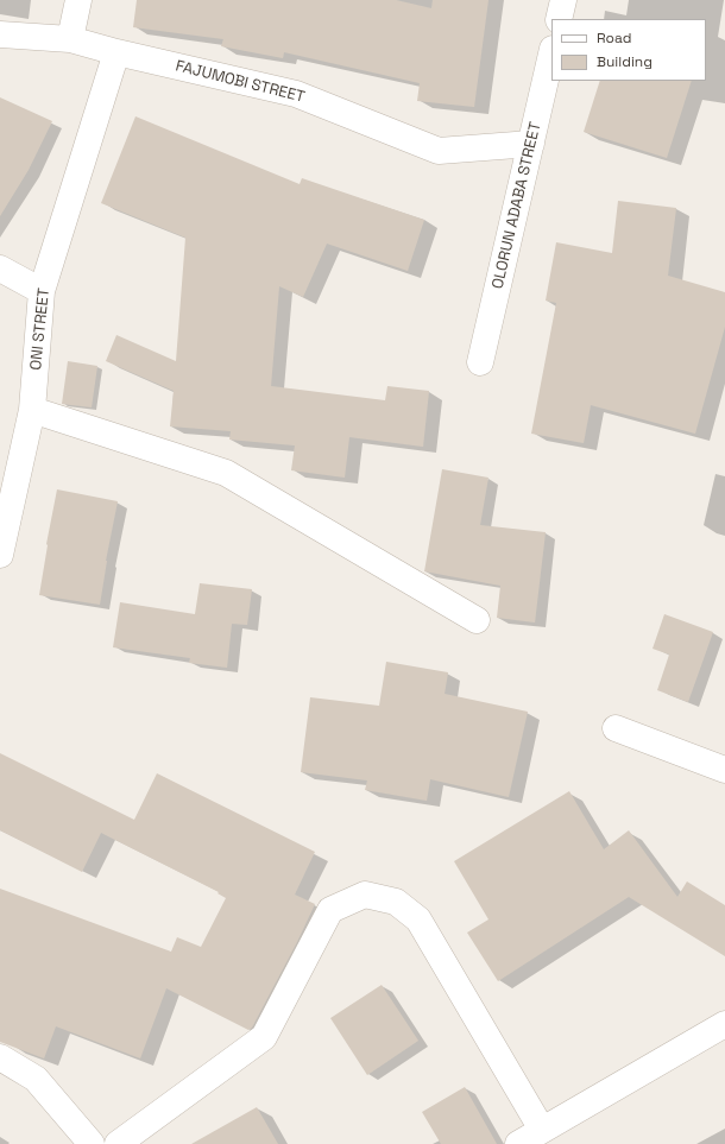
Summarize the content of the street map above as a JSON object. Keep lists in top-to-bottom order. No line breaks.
{"streets":{"street":["FAJUMOBI STREET","OLORUN ADABA STREET","ONI STREET"]},"crossings":[["FAJUMOBI STREET","OLORUN ADABA STREET"],["FAJUMOBI STREET","ONI STREET"]],"legend":["Road","Building"]}
